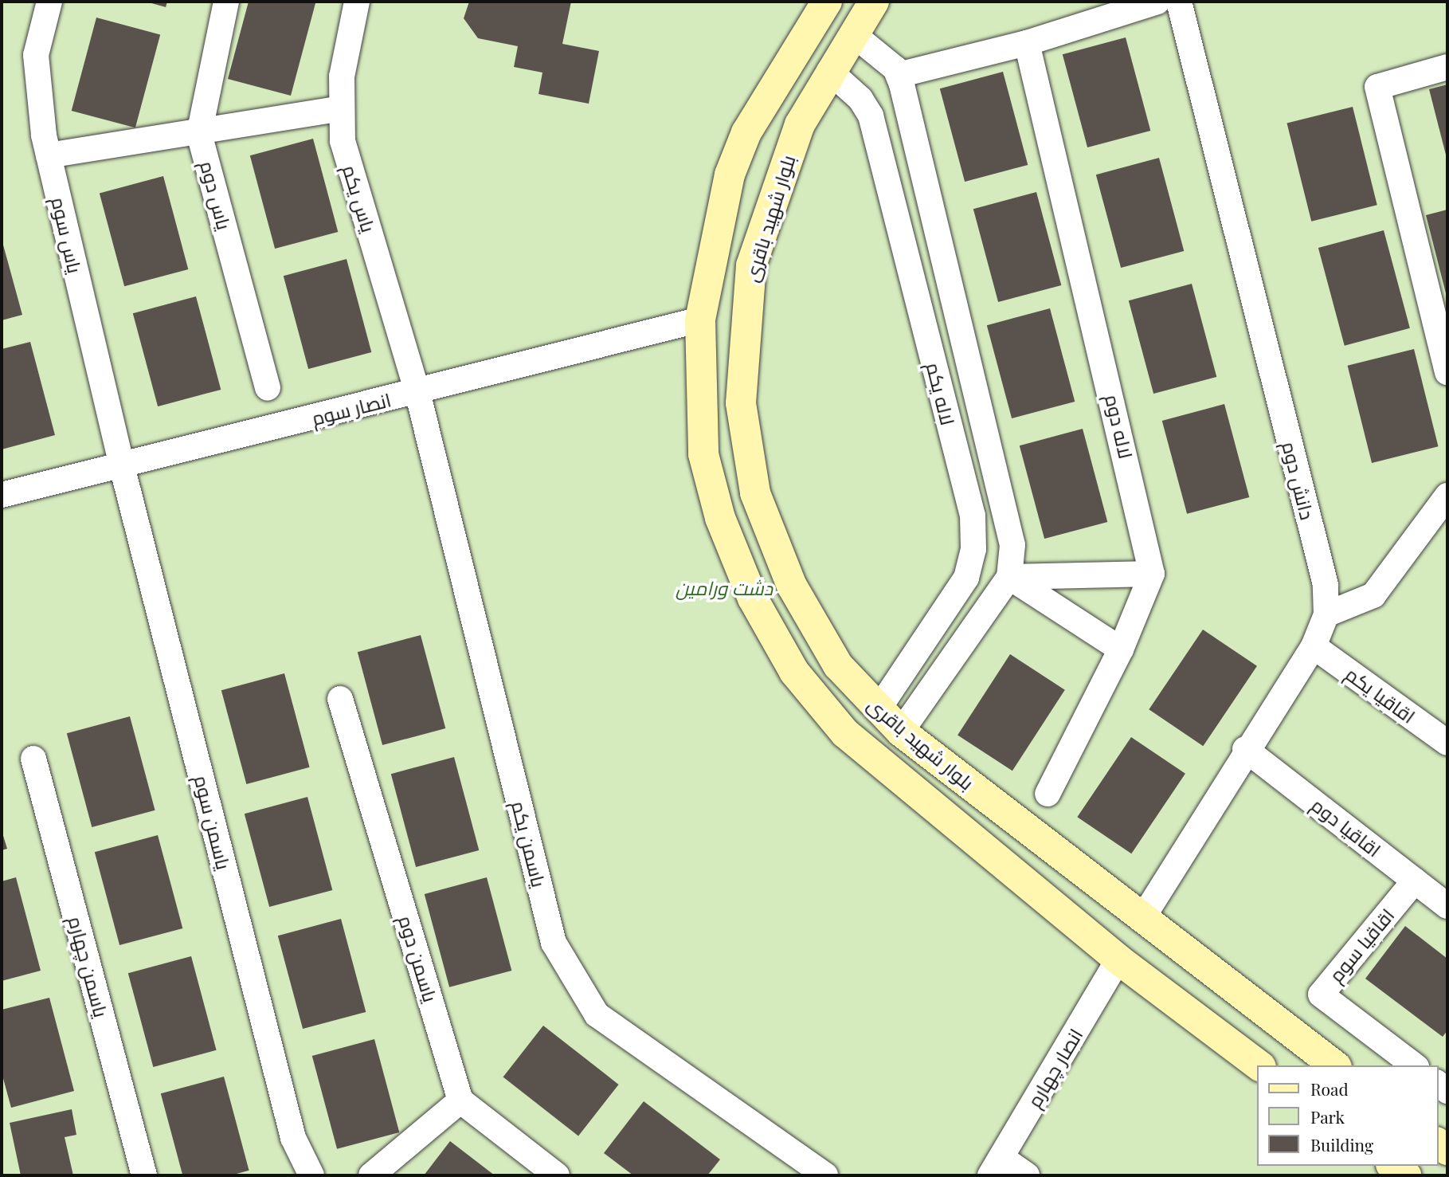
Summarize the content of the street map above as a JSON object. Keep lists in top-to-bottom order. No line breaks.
{"streets":{"street":["یاس دوم","یاس یکم","بلوار شهید باقری","یاس سوم","لاله یکم","انصار سوم","لاله دوم","دانش دوم","اقاقیا یکم","یاسمن سوم","اقاقیا دوم","یاسمن یکم","اقاقیا سوم","یاسمن دوم","یاسمن چهارم","انصار چهارم"]},"crossings":[["یاس یکم","انصار سوم"],["یاس یکم","یاسمن یکم"],["بلوار شهید باقری","لاله یکم"],["بلوار شهید باقری","انصار سوم"],["بلوار شهید باقری","دانش دوم"],["بلوار شهید باقری","انصار چهارم"],["یاس سوم","انصار سوم"],["یاس سوم","یاسمن سوم"],["انصار سوم","یاسمن سوم"],["انصار سوم","یاسمن یکم"],["دانش دوم","اقاقیا یکم"],["دانش دوم","اقاقیا دوم"],["اقاقیا دوم","اقاقیا سوم"]],"parks":["دشت ورامین"],"legend":["Road","Park","Building"]}
